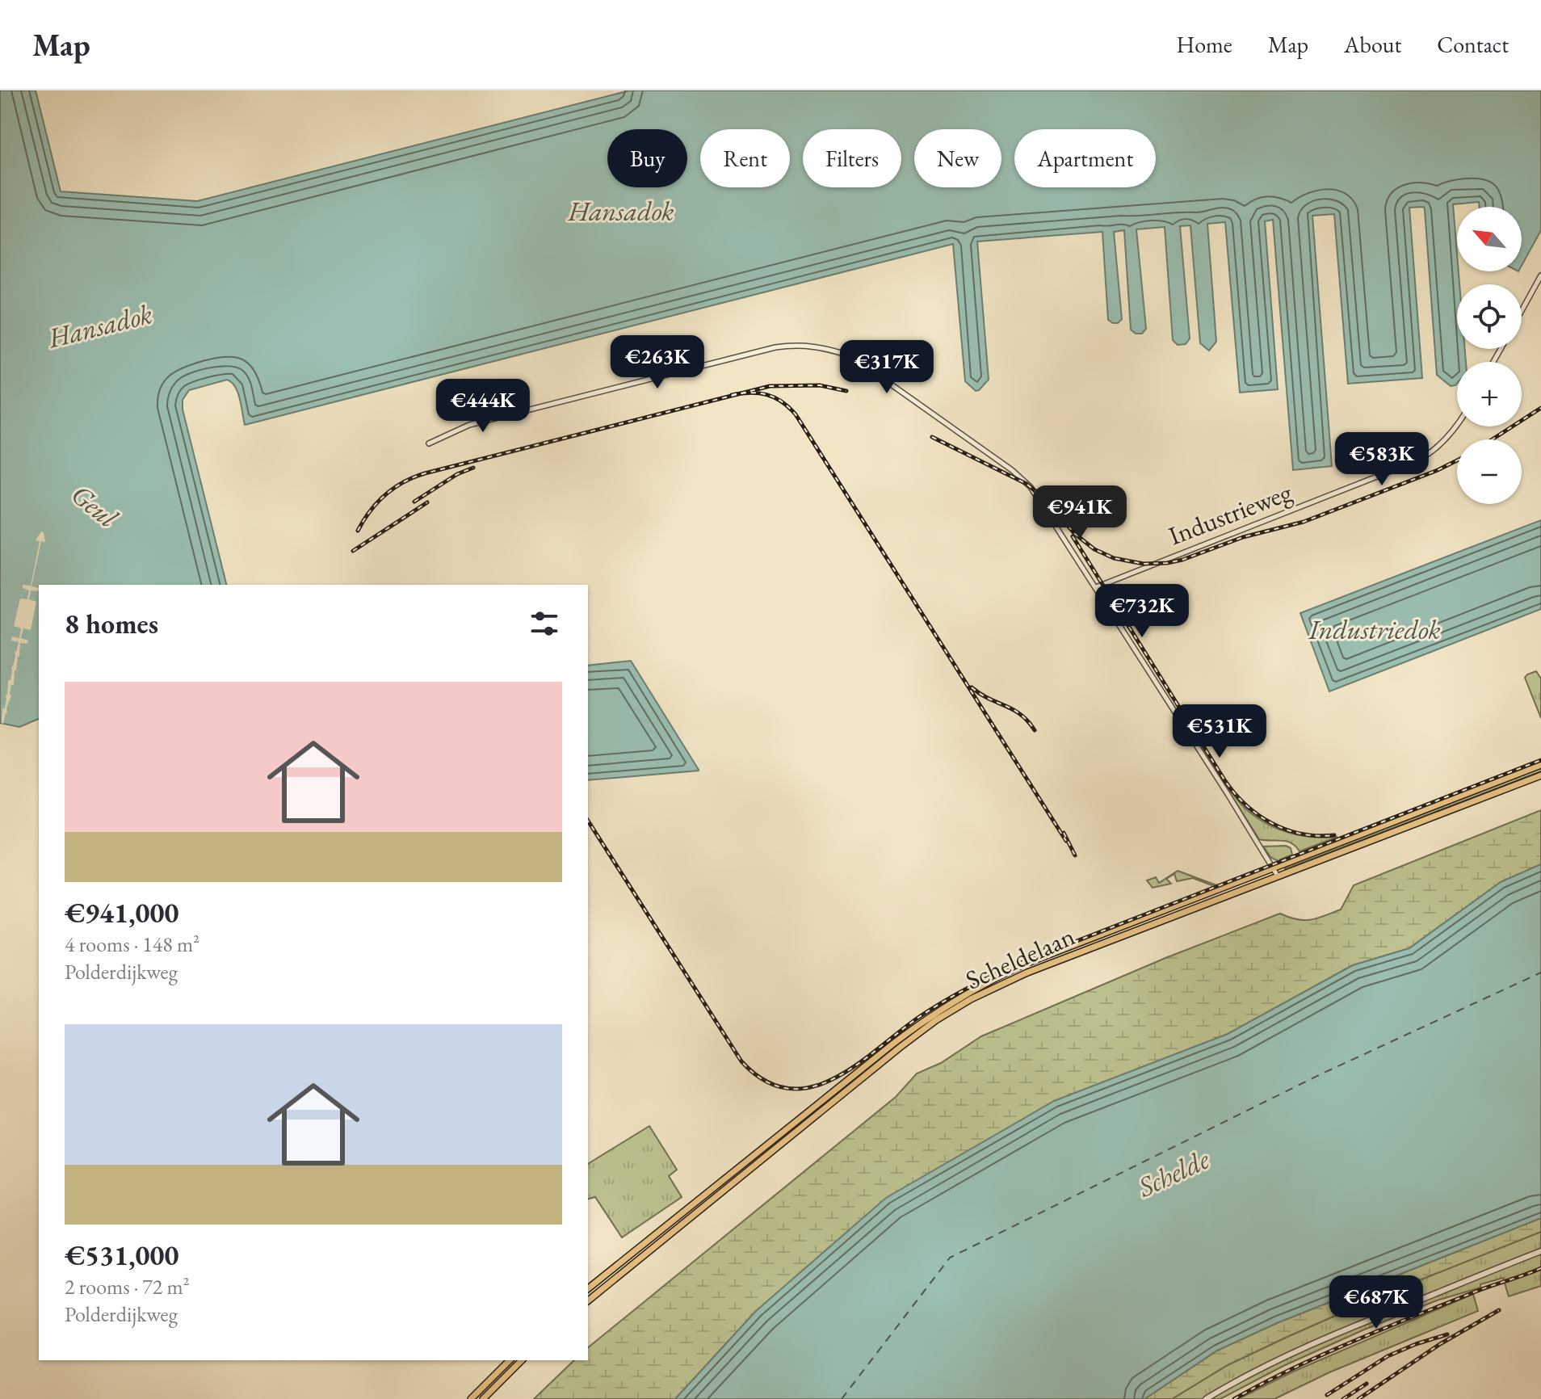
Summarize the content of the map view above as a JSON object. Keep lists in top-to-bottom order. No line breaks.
{"streets":{"main road":["Scheldelaan"],"street":["Industrieweg"]},"water":["Hansadok","Geul","Industriedok","Schelde"],"north":"top left","page":{"header":"Map","nav":["Home","Map","About","Contact"],"chip":["Buy","Rent","Filters","New","Apartment"],"map_buttons":["+","−"],"price":["€263K","€317K","€444K","€583K","€941K","€732K","€531K","€687K"],"heading":"8 homes","list":[{"name":"€941,000","note":"4 rooms · 148 m² · Polderdijkweg"},{"name":"€531,000","note":"2 rooms · 72 m² · Polderdijkweg"}]}}
